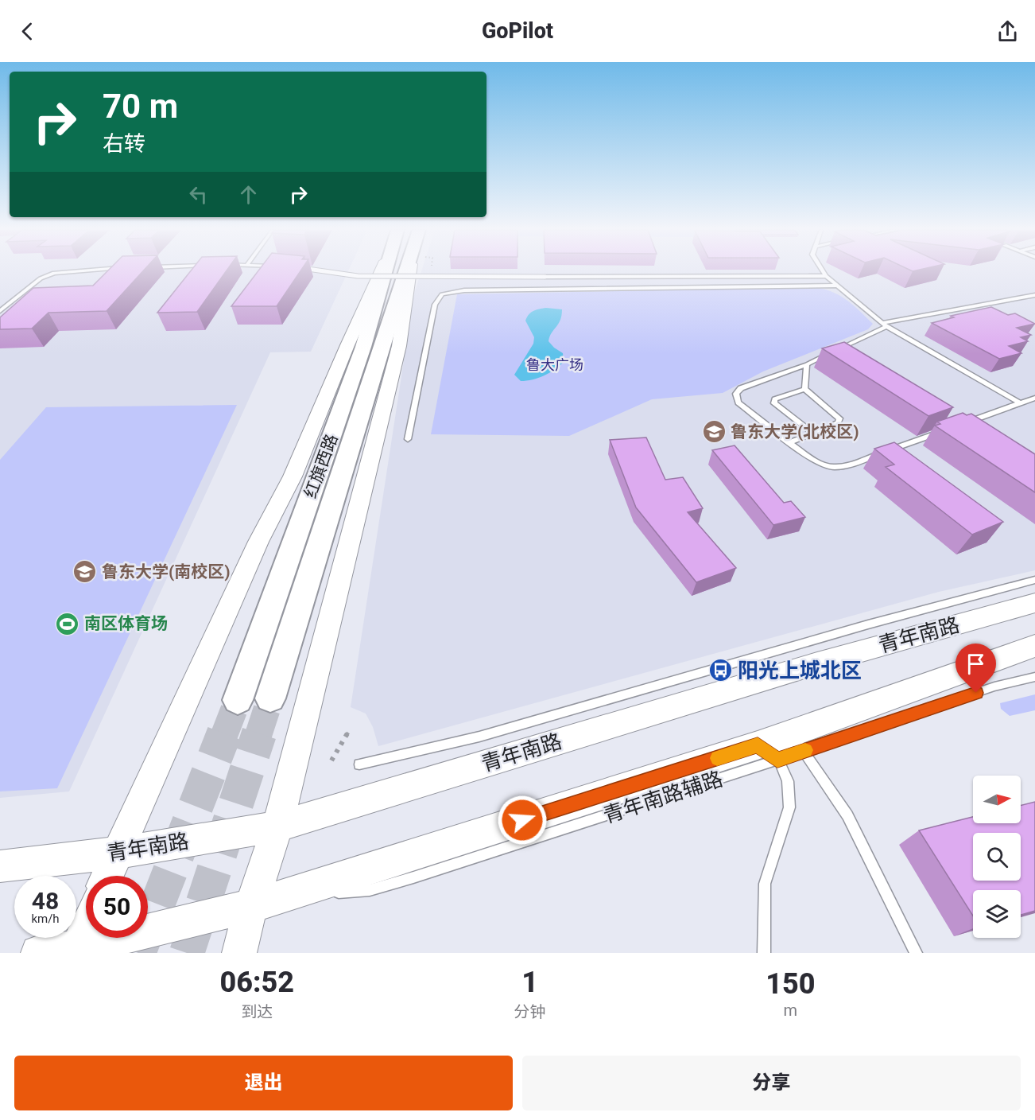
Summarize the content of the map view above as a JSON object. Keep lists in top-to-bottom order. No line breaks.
{"streets":{"main road":["红旗西路","青年南路"]},"parks":["鲁大广场"],"places":{"school or university":["鲁东大学(北校区)","鲁东大学(南校区)"],"sports":["南区体育场"],"bus stop":["阳光上城北区"]},"north":"right","page":{"header":"GoPilot","turn":["70 m","右转"],"speed":"48 km/h","limit":"50","eta":["06:52","到达","1","分钟","150","m"],"buttons":["退出","分享"]}}
